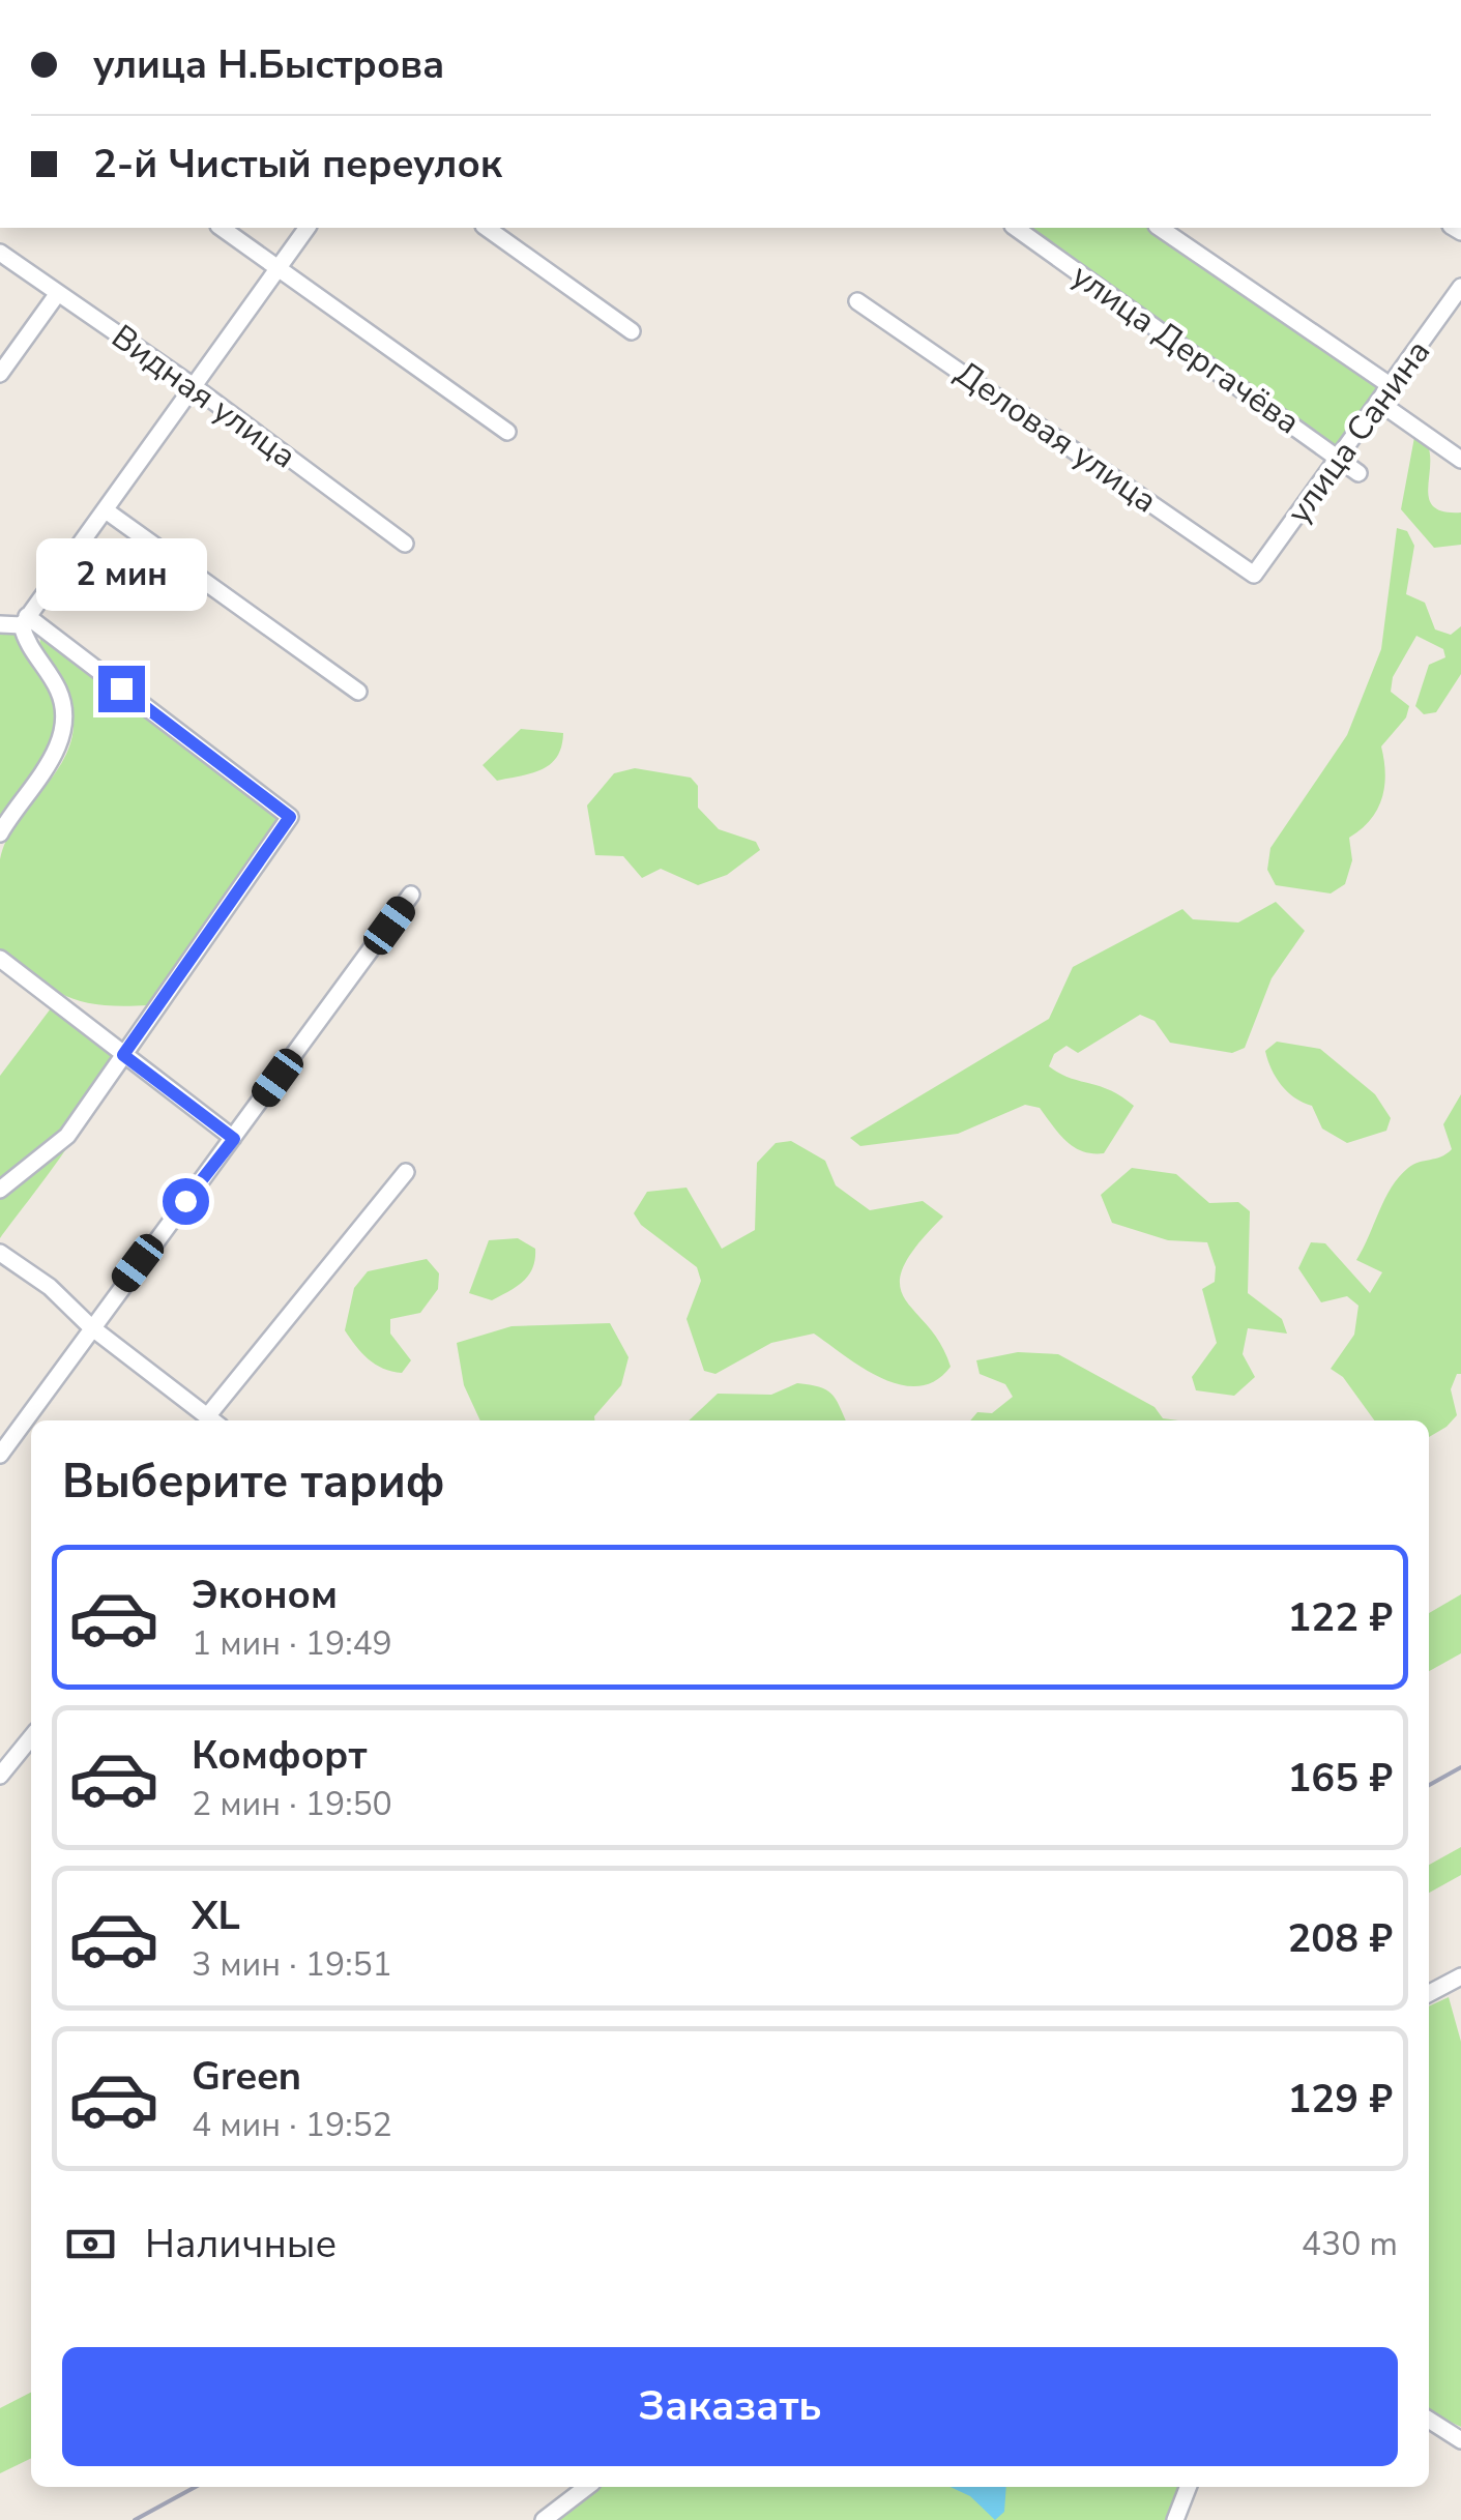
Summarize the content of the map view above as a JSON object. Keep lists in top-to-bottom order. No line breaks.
{"streets":{"street":["улица Дергачёва","Видная улица","улица Санина","Деловая улица"]},"crossings":[["улица Дергачёва","улица Санина"],["улица Санина","Деловая улица"]],"page":{"banner":["улица Н.Быстрова","2-й Чистый переулок"],"bubble":"2 мин","heading":"Выберите тариф","list":[{"name":"Эконом","note":"1 мин · 19:49","value":"122 ₽"},{"name":"Комфорт","note":"2 мин · 19:50","value":"165 ₽"},{"name":"XL","note":"3 мин · 19:51","value":"208 ₽"},{"name":"Green","note":"4 мин · 19:52","value":"129 ₽"}],"pay":["Наличные","430 m"],"buttons":"Заказать"}}
